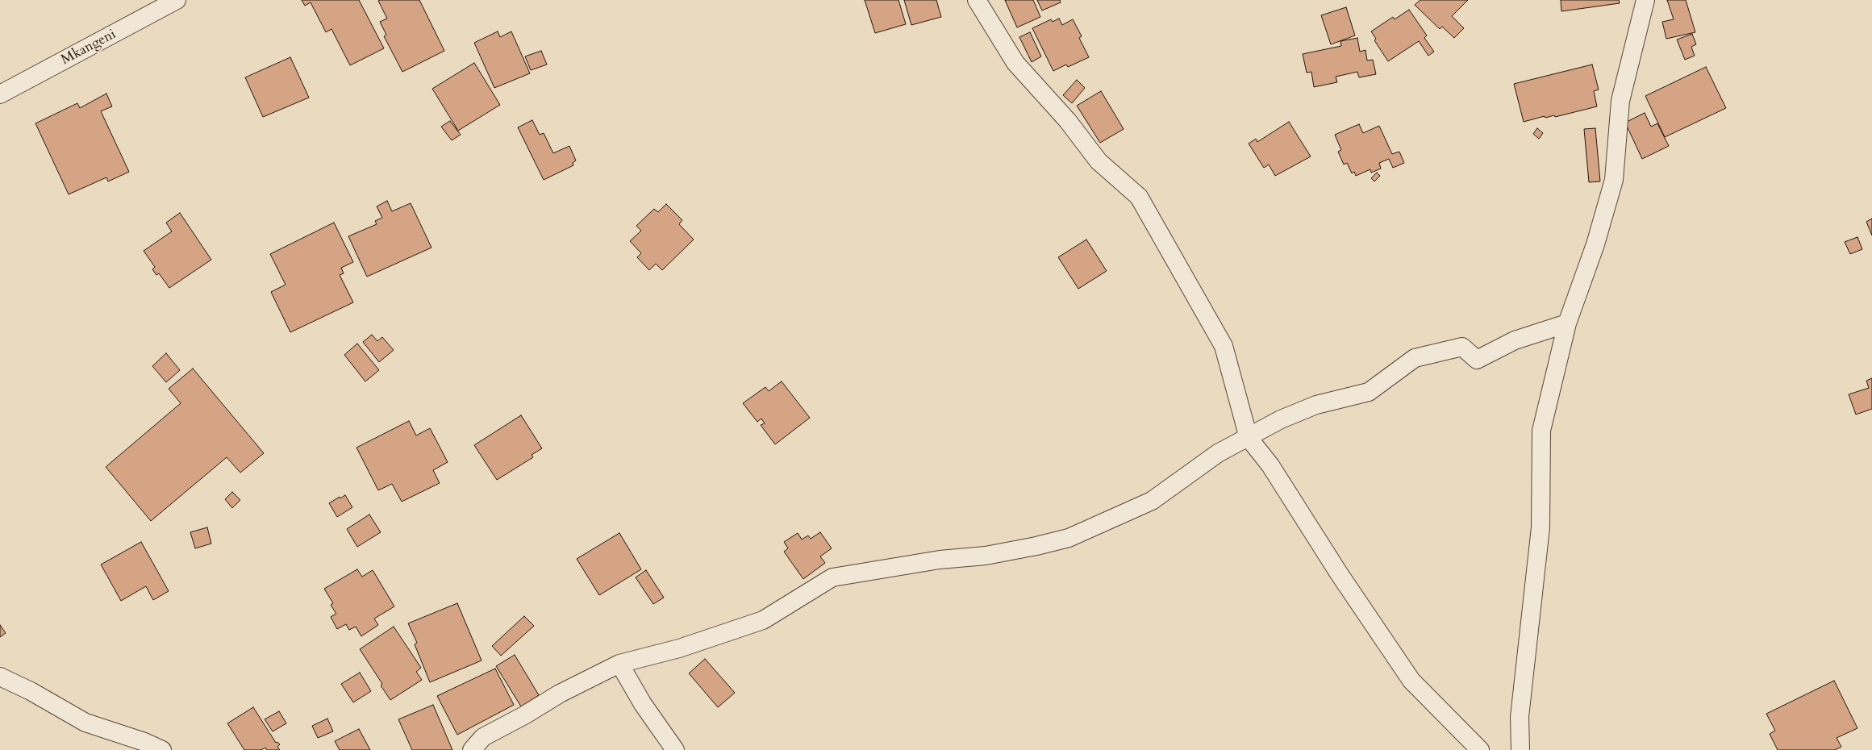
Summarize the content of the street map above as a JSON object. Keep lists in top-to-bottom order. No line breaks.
{"streets":{"street":["Mkangeni"]}}
